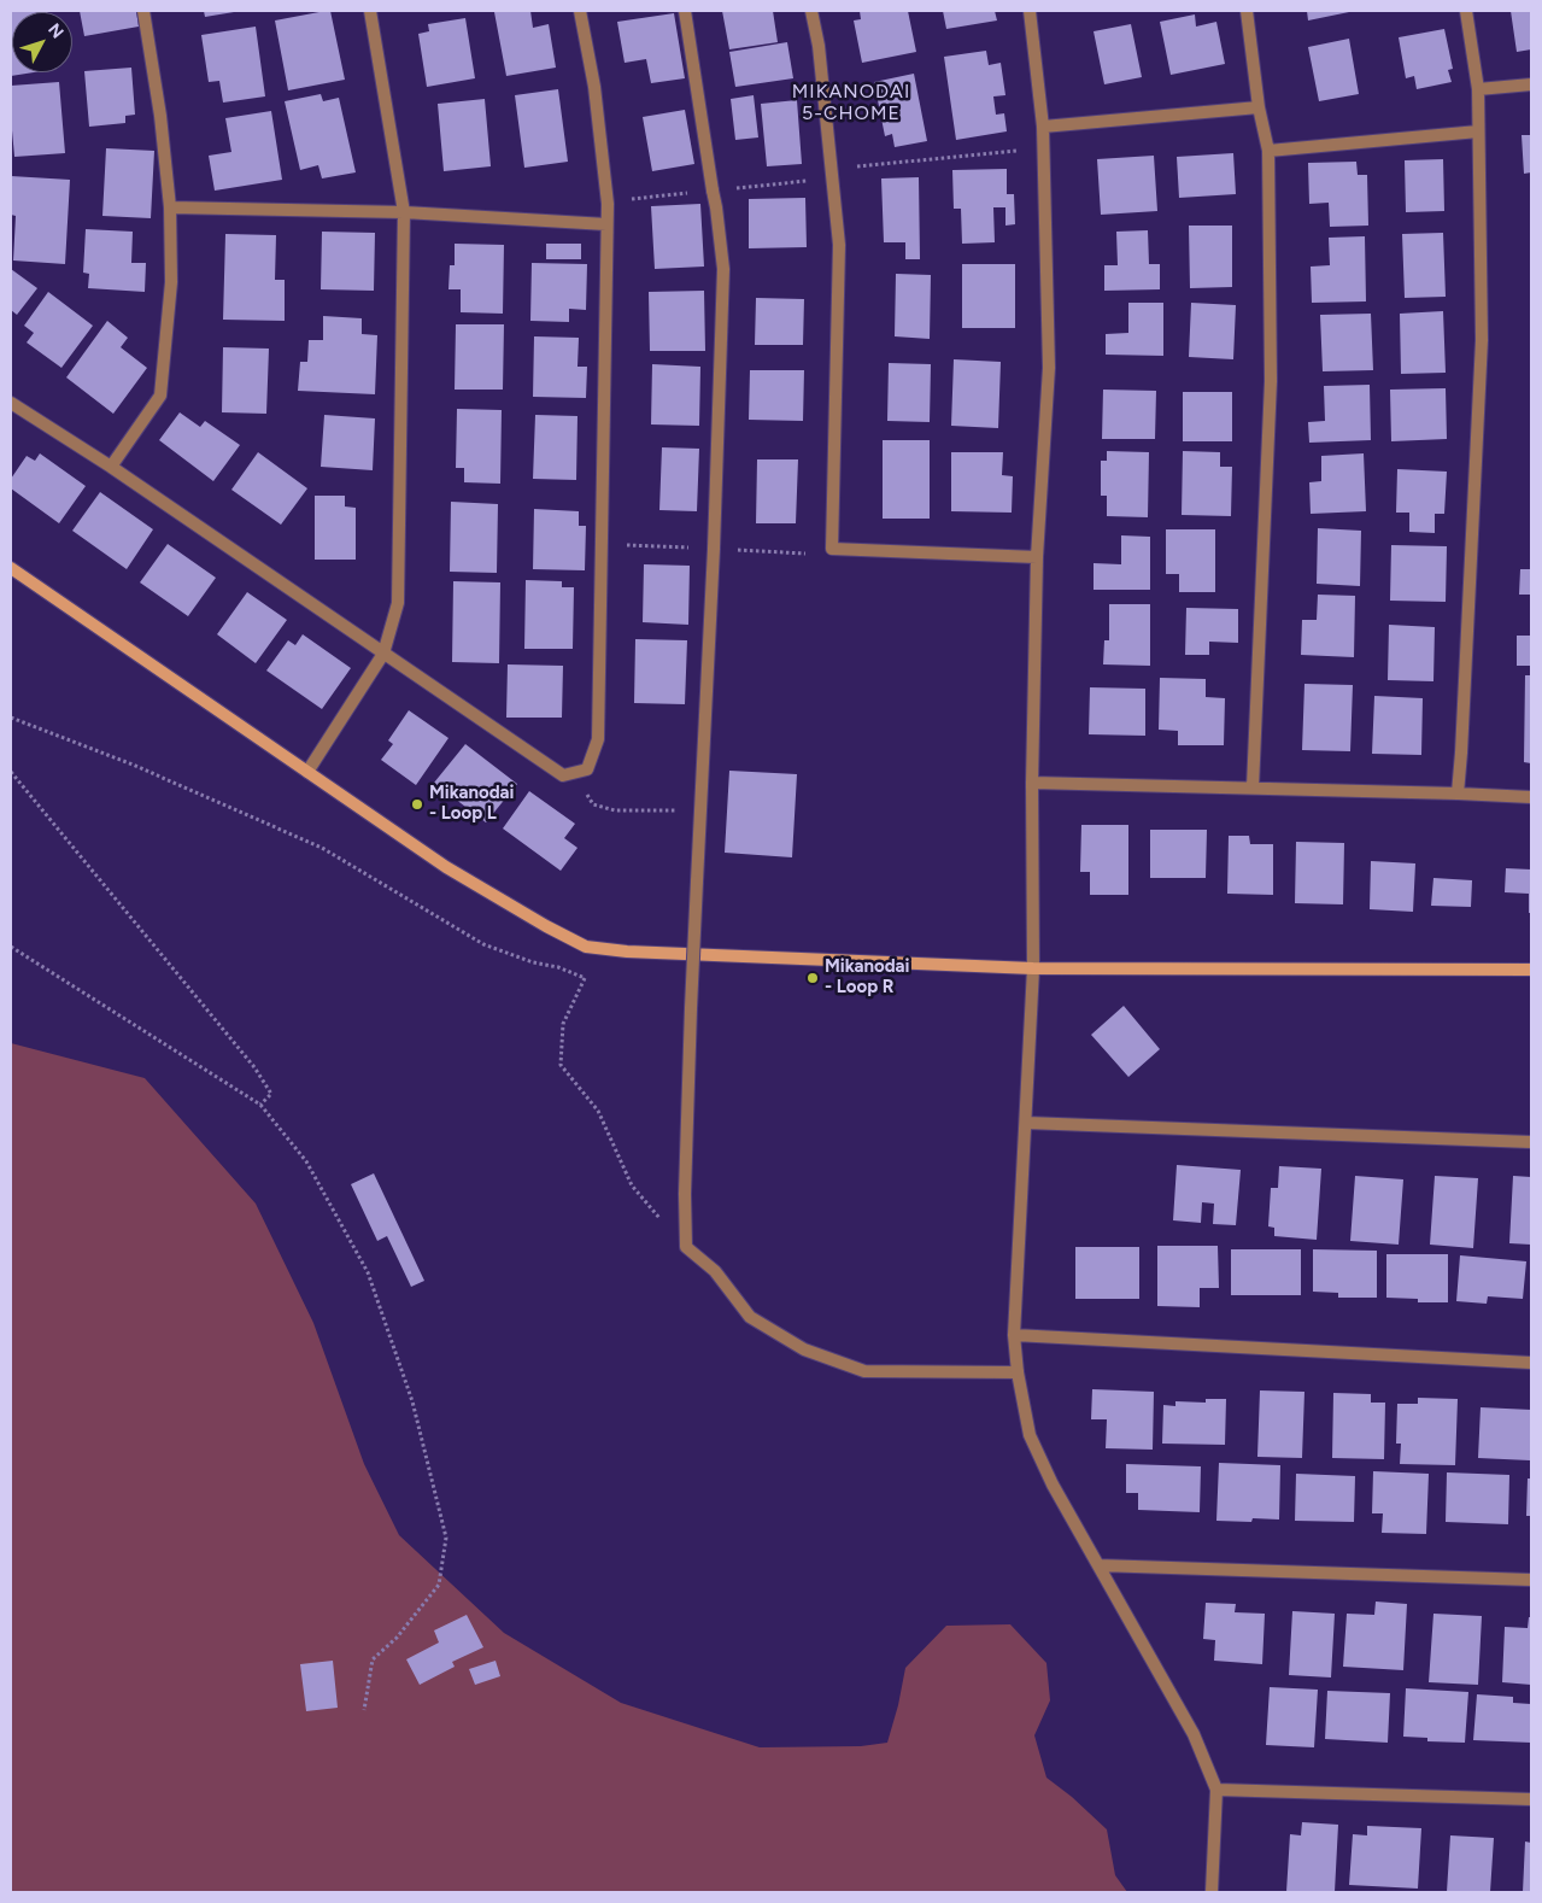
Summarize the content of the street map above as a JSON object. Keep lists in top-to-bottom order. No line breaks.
{"districts":["MIKANODAI 5-CHOME"],"places":["Mikanodai - Loop L","Mikanodai - Loop R"],"north":"top right"}
